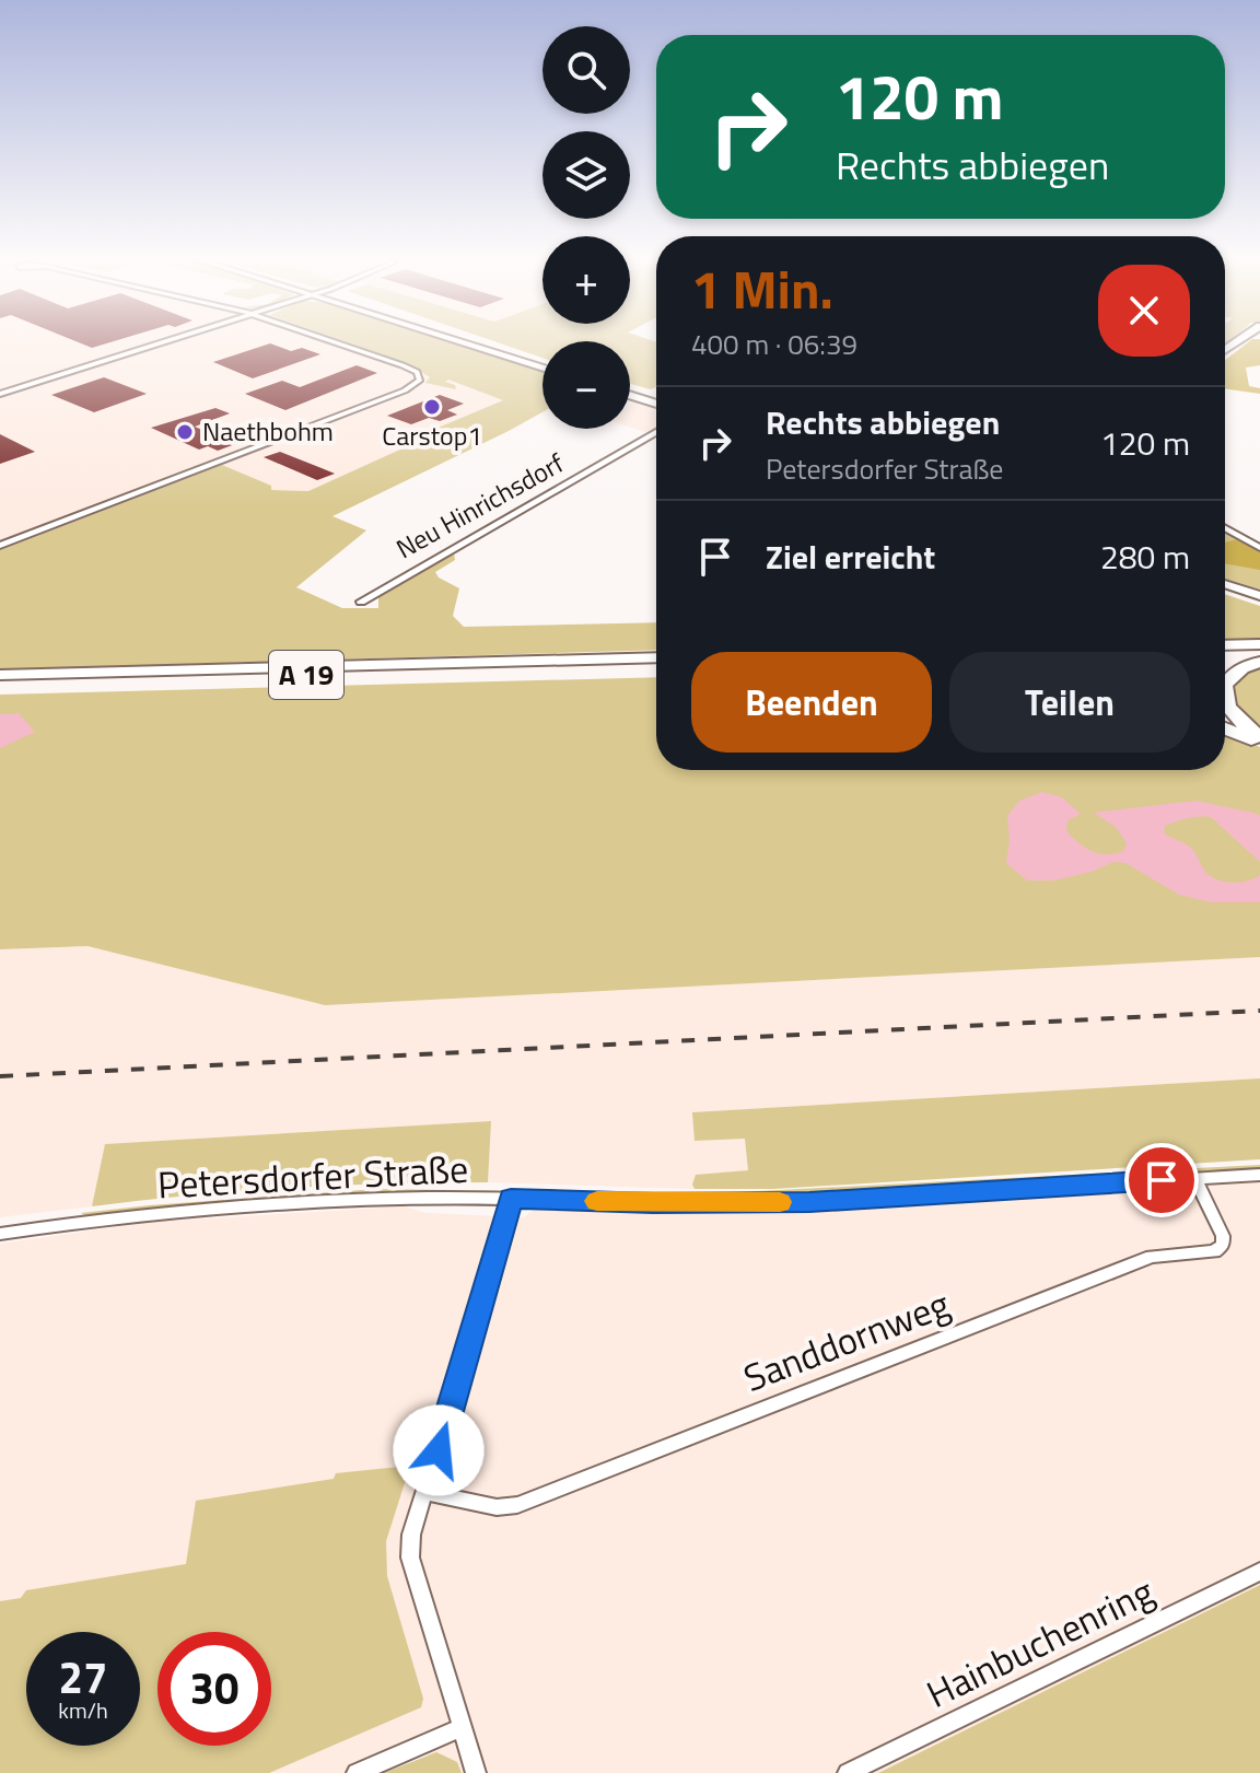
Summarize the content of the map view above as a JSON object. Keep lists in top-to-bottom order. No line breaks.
{"streets":{"highway":["A 19"],"street":["Neu Hinrichsdorf","Petersdorfer Straße","Sanddornweg","Hainbuchenring"]},"crossings":[["Petersdorfer Straße","Sanddornweg"]],"places":["Carstop1","Naethbohm"],"page":{"map_buttons":["+","−"],"turn":["120 m","Rechts abbiegen"],"heading":["1 Min.","400 m · 06:39"],"list":[{"name":"Rechts abbiegen","note":"Petersdorfer Straße","value":"120 m"},{"name":"Ziel erreicht","value":"280 m"}],"buttons":["Beenden","Teilen"],"speed":"27 km/h","limit":"30"}}
